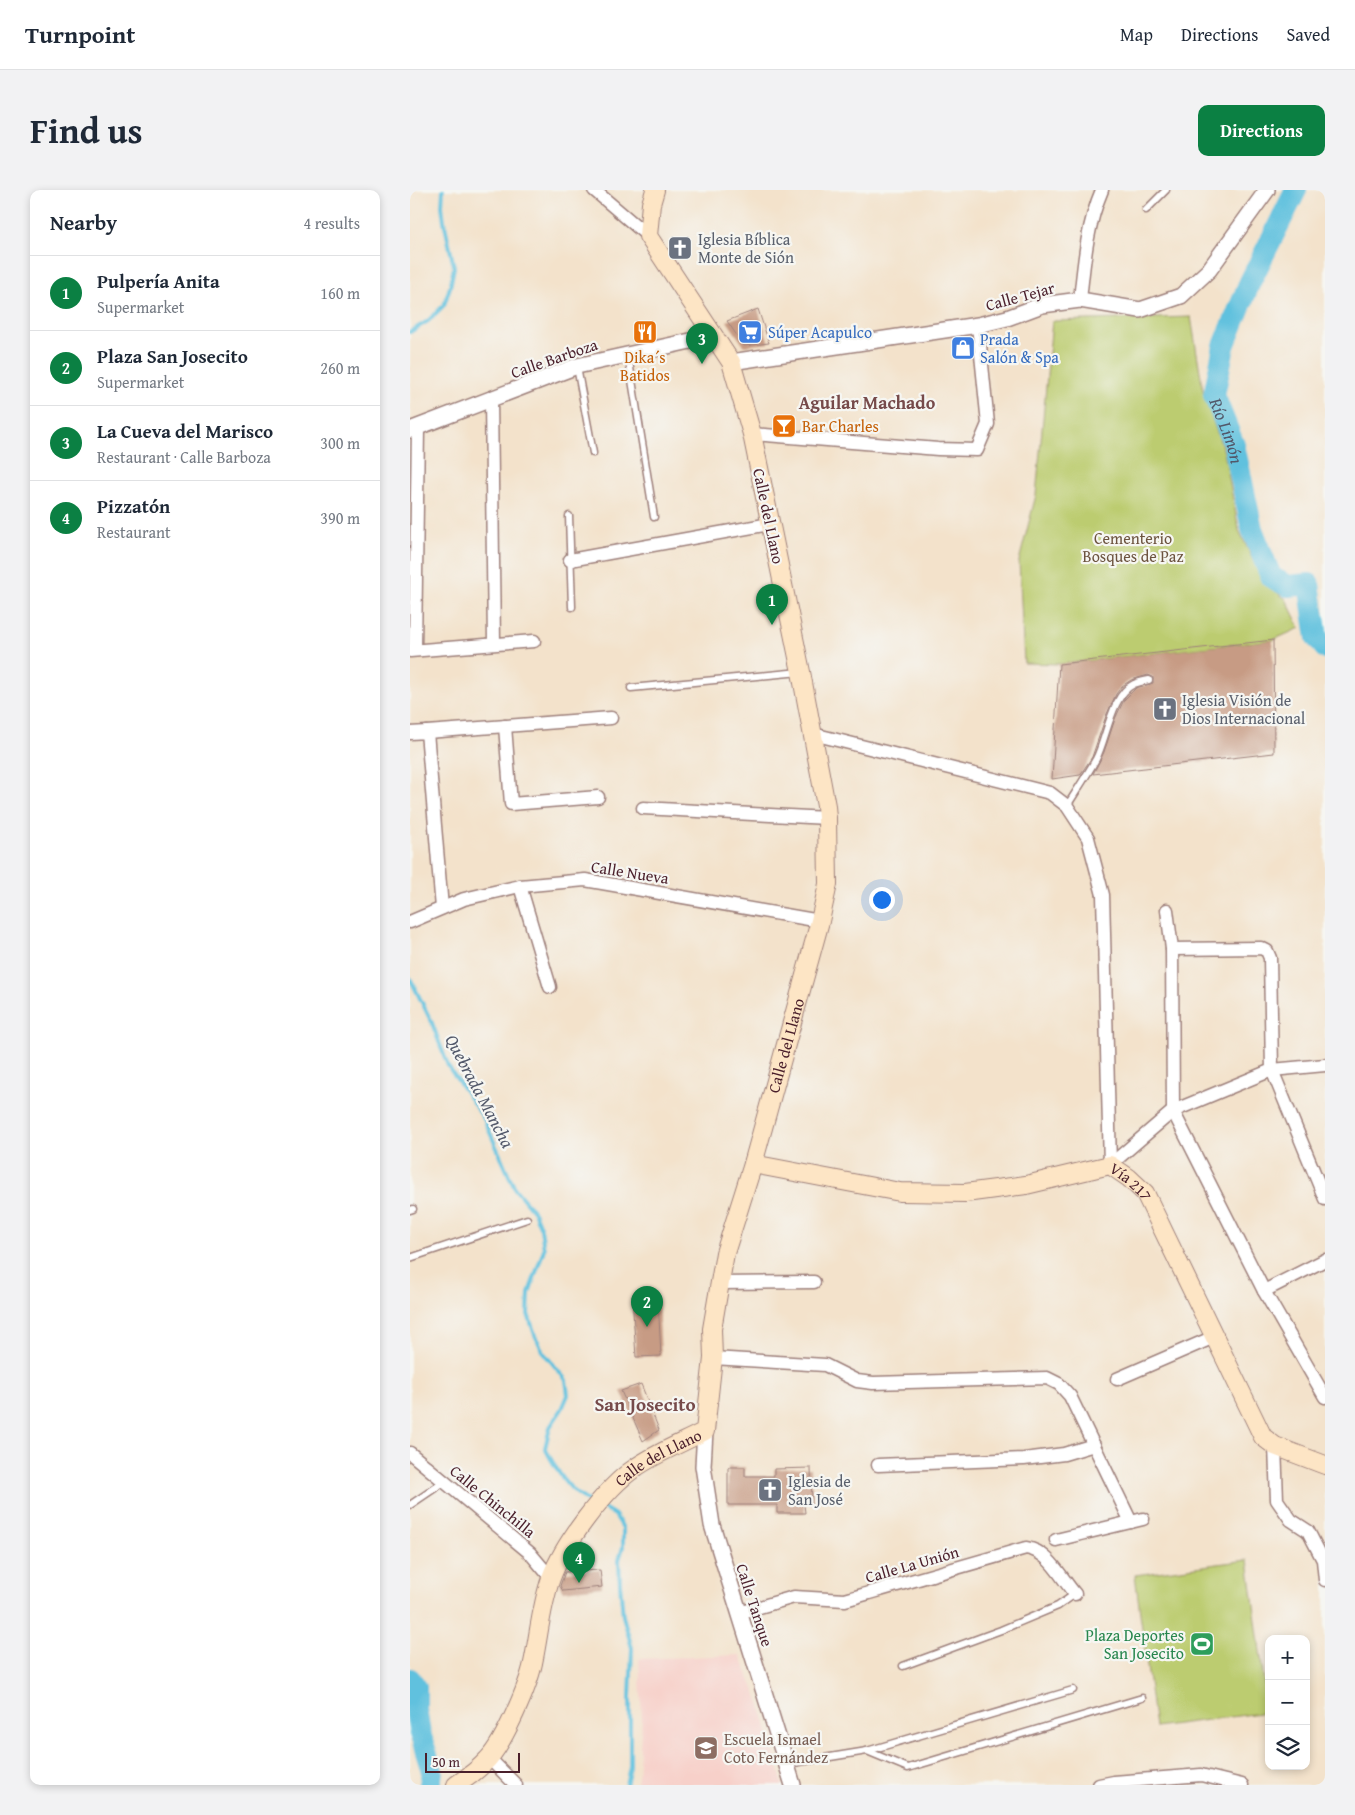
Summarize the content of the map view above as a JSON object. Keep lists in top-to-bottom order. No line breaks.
{"streets":{"main road":["Calle del Llano","Vía 217"],"street":["Calle Tejar","Calle Barboza","Calle Nueva","Calle Chinchilla","Calle La Unión","Calle Tanque"]},"crossings":[["Calle Tejar","Calle del Llano"],["Calle Barboza","Calle del Llano"],["Calle del Llano","Calle Nueva"],["Calle del Llano","Vía 217"],["Calle del Llano","Calle Chinchilla"],["Calle del Llano","Calle Tanque"],["Calle La Unión","Calle Tanque"]],"districts":["Aguilar Machado","San Josecito"],"water":["Río Limón","Quebrada Mancha"],"parks":["Cementerio Bosques de Paz"],"places":{"church":["Iglesia Bíblica Monte de Sión","Iglesia Visión de Dios Internacional","Iglesia de San José"],"restaurant":["Dika´s Batidos"],"supermarket":["Súper Acapulco"],"shop":["Prada Salón & Spa"],"bar":["Bar Charles"],"sports":["Plaza Deportes San Josecito"],"school or university":["Escuela Ismael Coto Fernández"]},"scale_bar":"50 m","page":{"header":"Turnpoint","nav":["Map","Directions","Saved"],"title":"Find us","buttons":"Directions","heading":["Nearby","4 results"],"list":[{"mark":"1","name":"Pulpería Anita","note":"Supermarket","value":"160 m"},{"mark":"2","name":"Plaza San Josecito","note":"Supermarket","value":"260 m"},{"mark":"3","name":"La Cueva del Marisco","note":"Restaurant · Calle Barboza","value":"300 m"},{"mark":"4","name":"Pizzatón","note":"Restaurant","value":"390 m"}],"pins":["3","1","2","4"],"map_buttons":["+","−"],"scale":"50 m"}}
